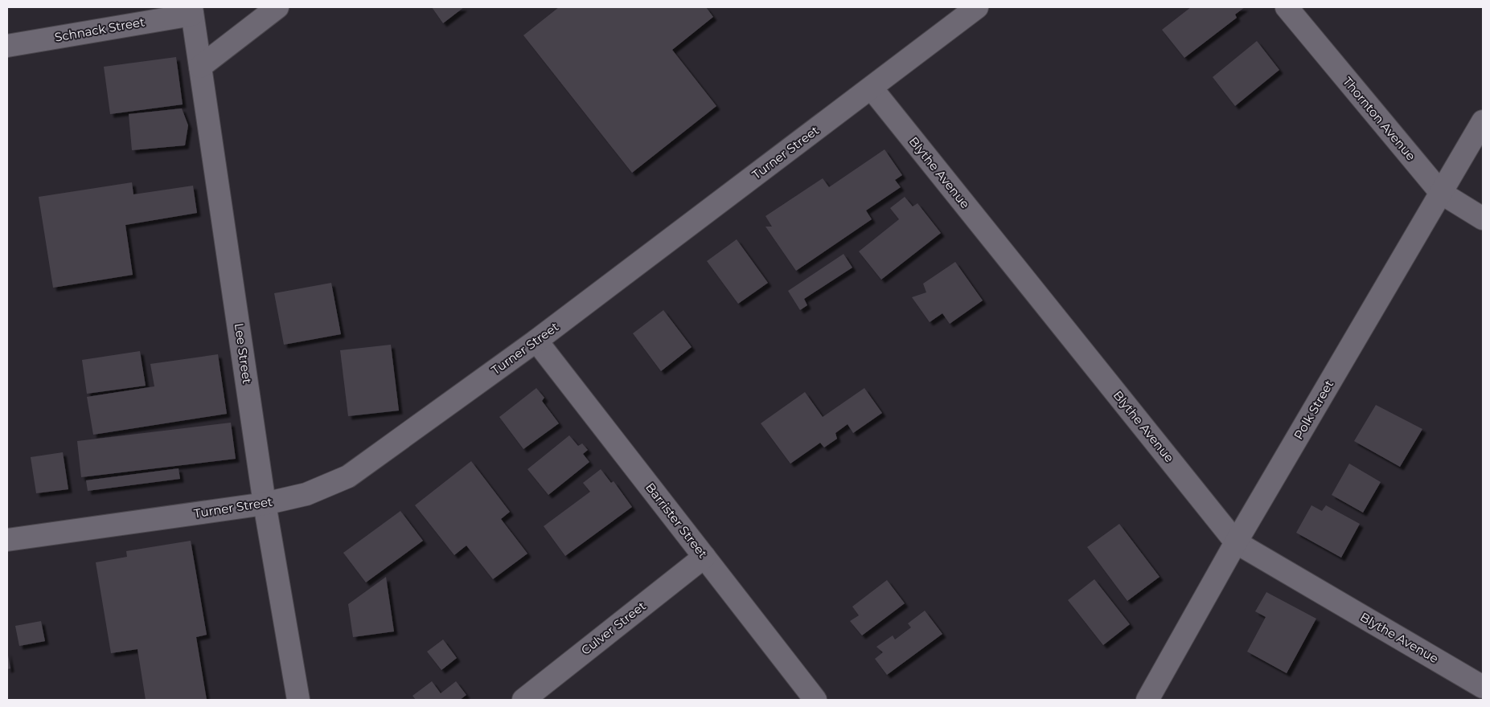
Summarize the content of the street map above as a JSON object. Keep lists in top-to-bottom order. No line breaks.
{"streets":{"street":["Schnack Street","Thornton Avenue","Turner Street","Blythe Avenue","Lee Street","Polk Street","Barrister Street","Culver Street"]},"crossings":[["Schnack Street","Lee Street"],["Thornton Avenue","Polk Street"],["Turner Street","Blythe Avenue"],["Turner Street","Lee Street"],["Turner Street","Barrister Street"],["Blythe Avenue","Polk Street"],["Barrister Street","Culver Street"]]}
